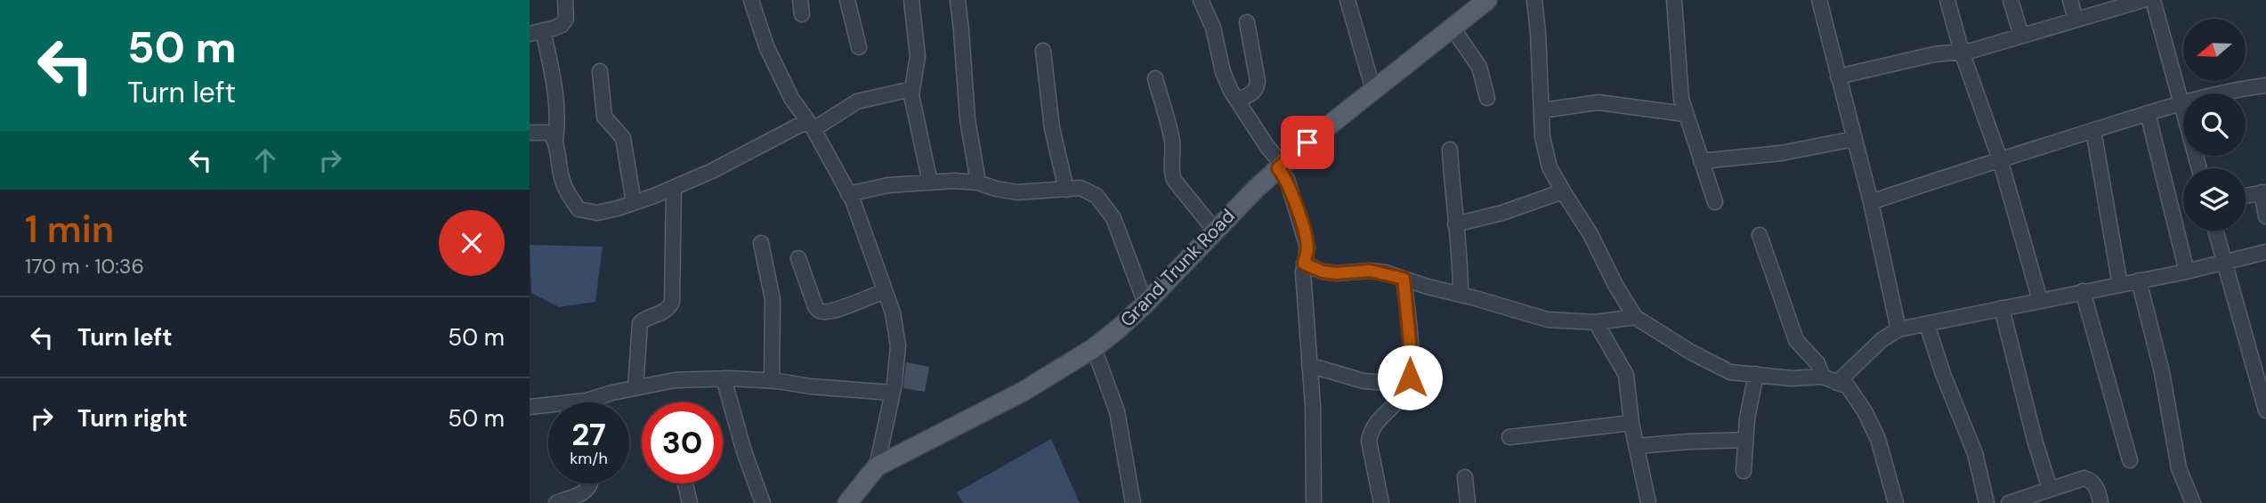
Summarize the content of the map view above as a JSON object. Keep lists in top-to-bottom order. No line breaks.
{"streets":{"main road":["Grand Trunk Road"]},"north":"left","page":{"turn":["50 m","Turn left"],"heading":["1 min","170 m · 10:36"],"list":[{"name":"Turn left","value":"50 m"},{"name":"Turn right","value":"50 m"}],"speed":"27 km/h","limit":"30"}}
